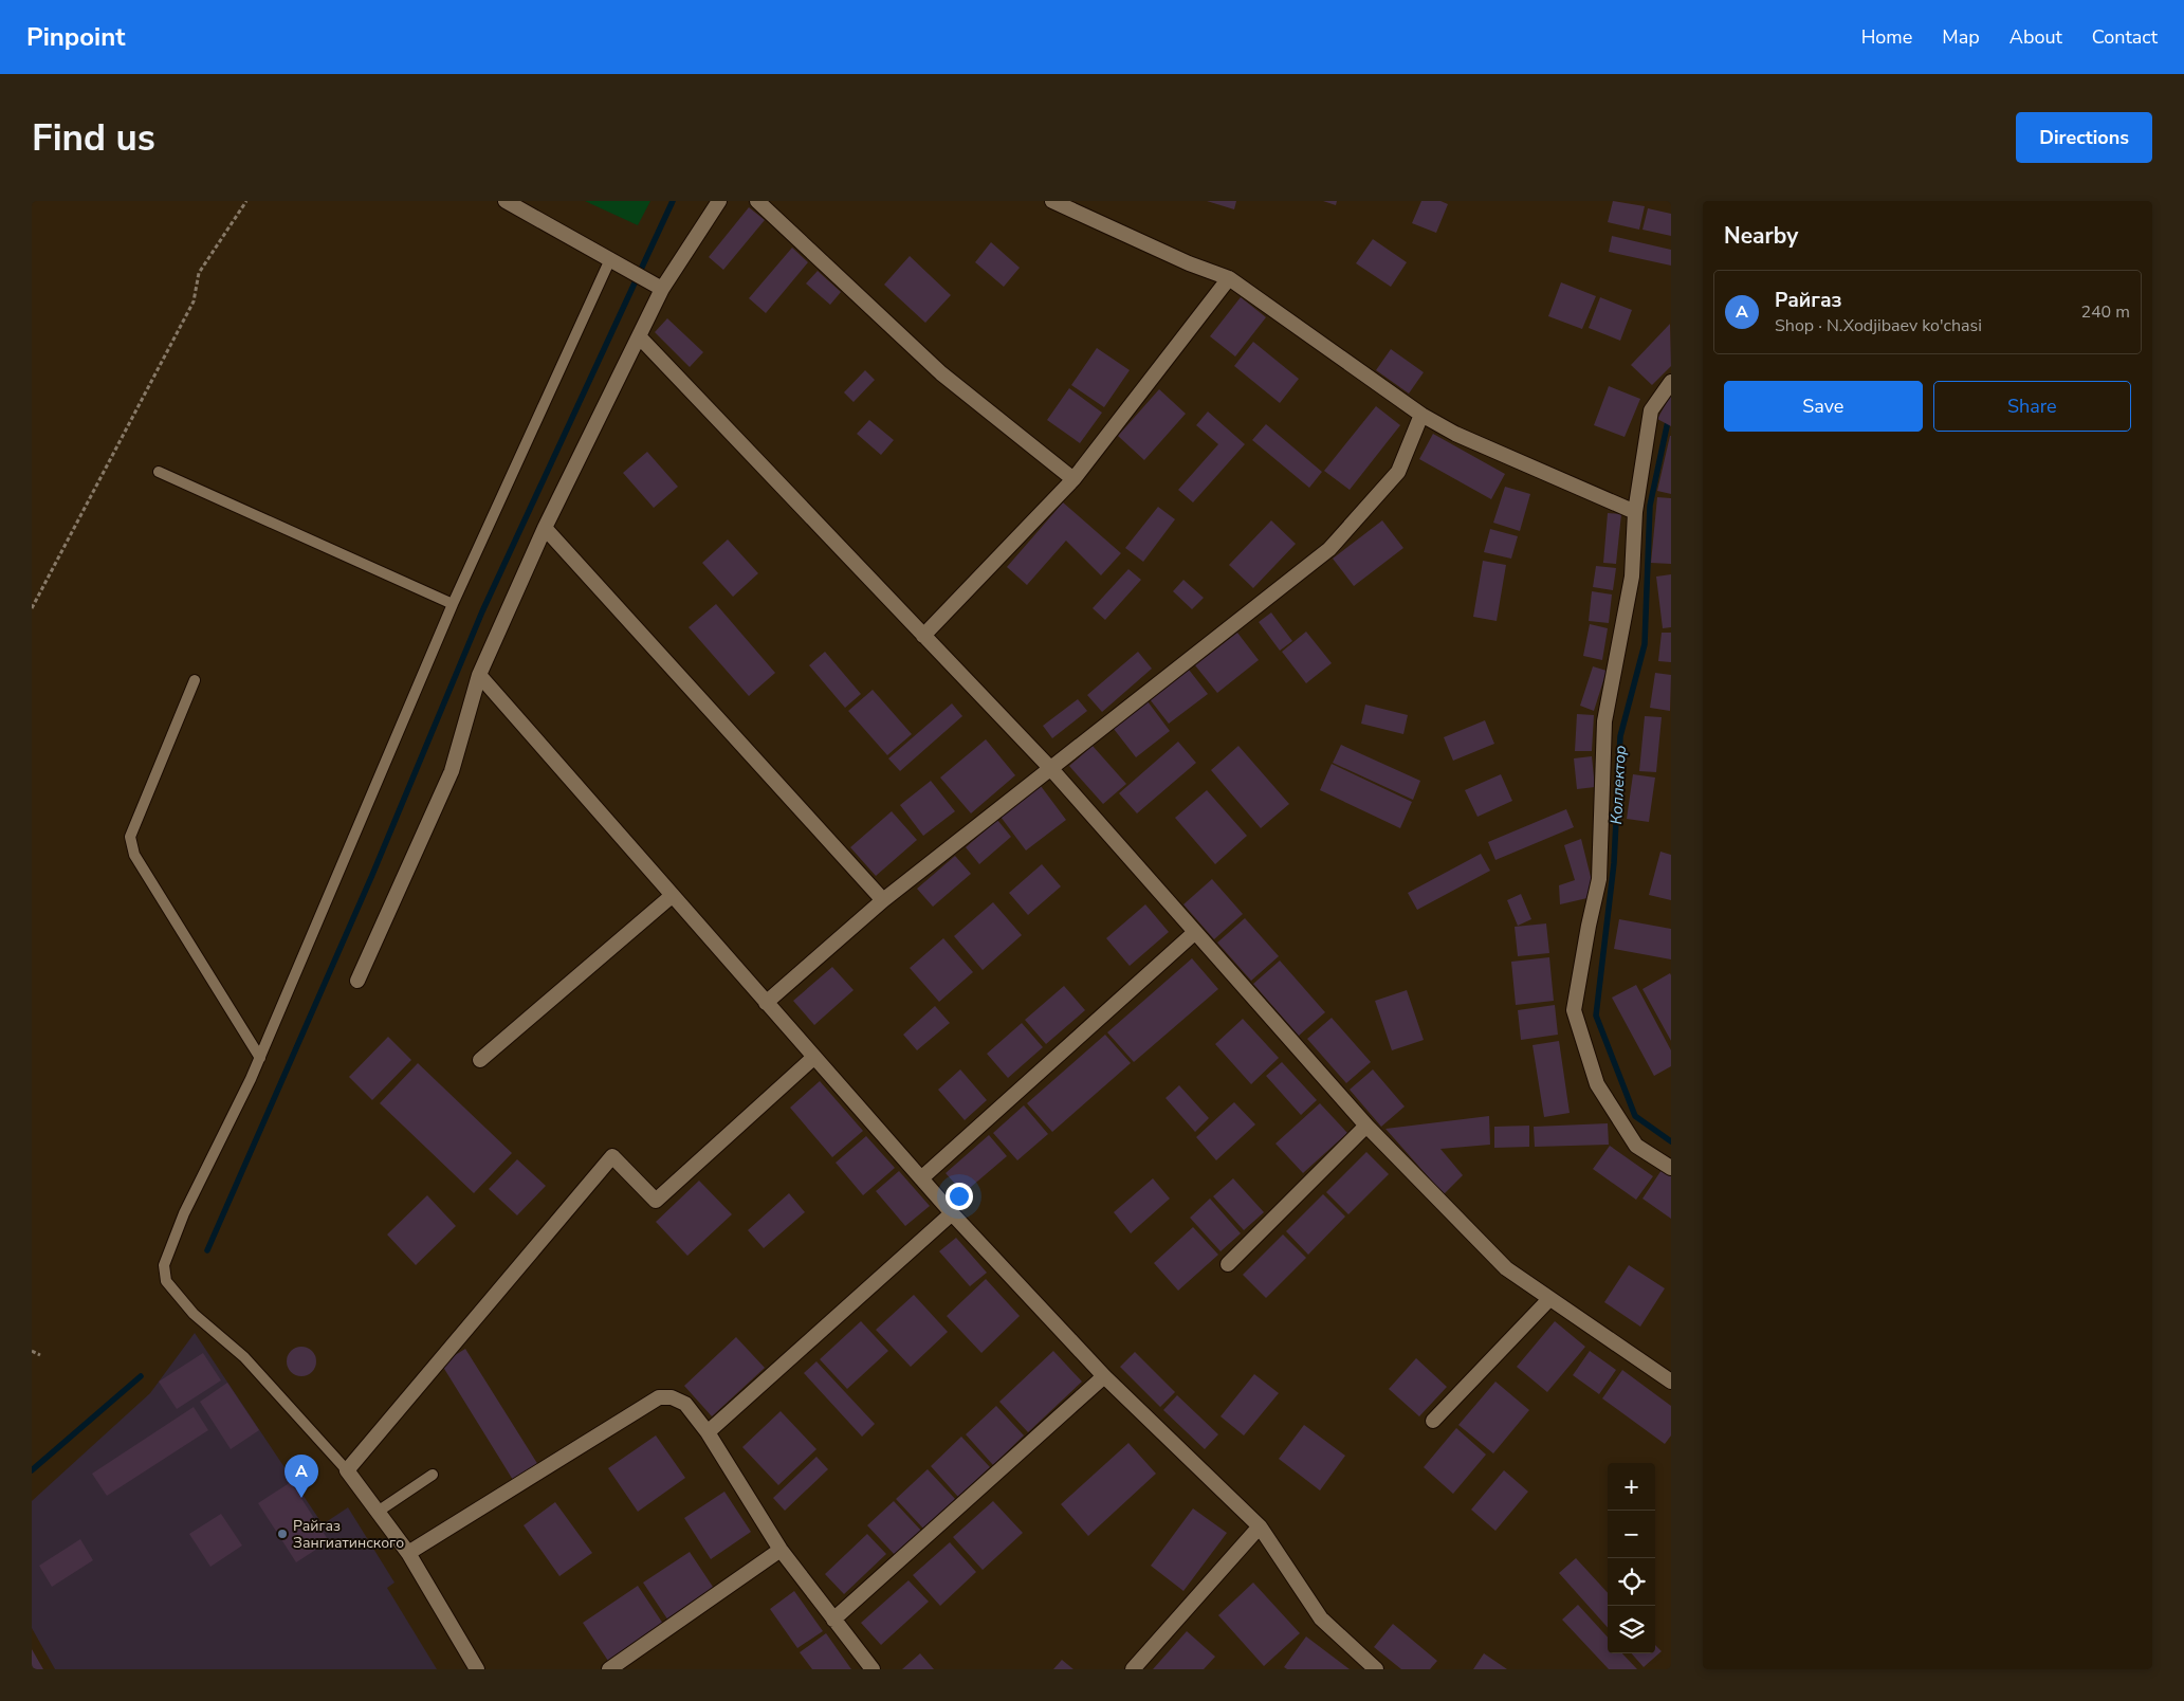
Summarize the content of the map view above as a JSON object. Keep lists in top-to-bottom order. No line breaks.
{"water":["Коллектор"],"places":["Райгаз Зангиатинского"],"page":{"header":"Pinpoint","nav":["Home","Map","About","Contact"],"buttons":["Directions",["Save","Share"]],"title":"Find us","heading":"Nearby","list":[{"mark":"A","name":"Райгаз","note":"Shop · N.Xodjibaev ko'chasi","value":"240 m"}],"pins":"A","map_buttons":["+","−"]}}
